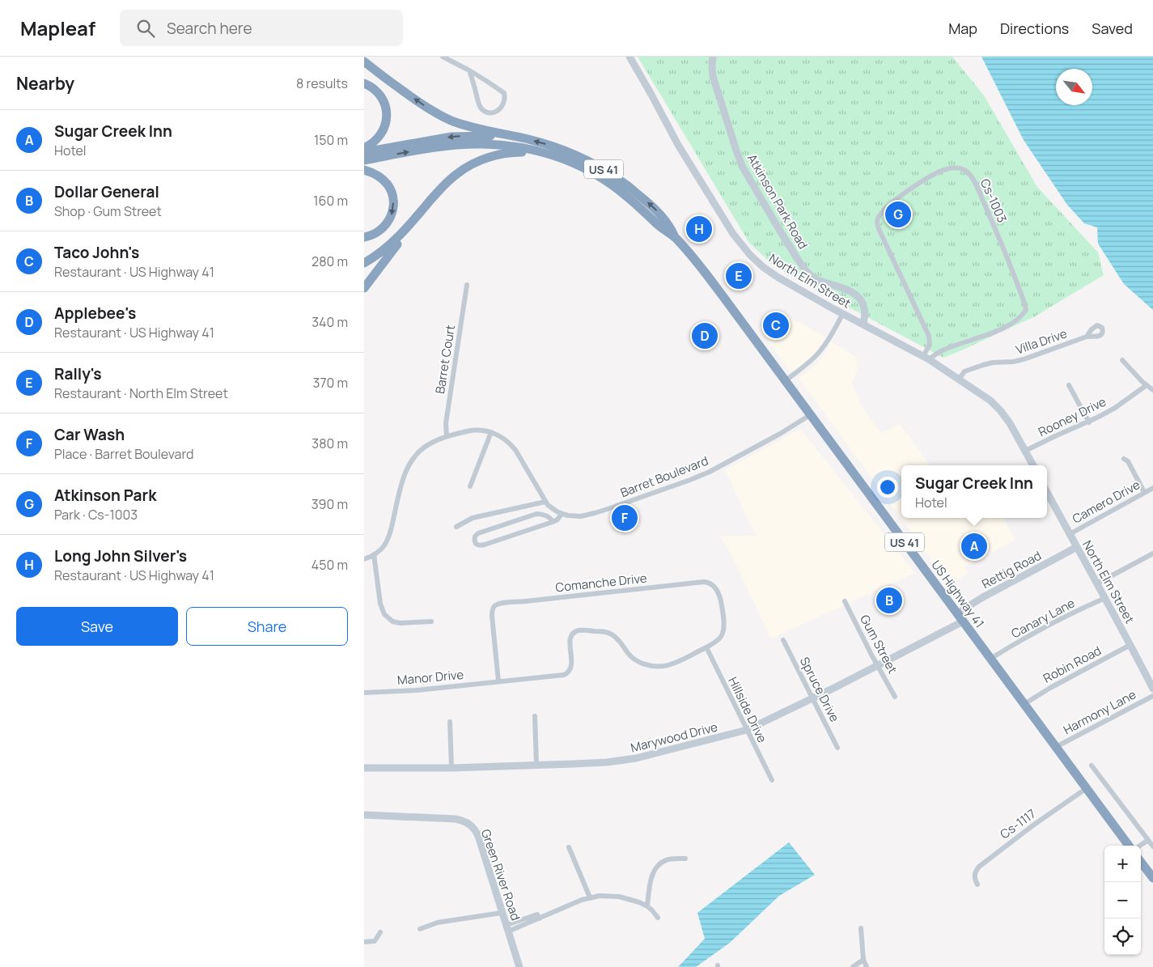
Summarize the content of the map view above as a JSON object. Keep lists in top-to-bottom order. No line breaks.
{"streets":{"highway":["US 41","US Highway 41"],"street":["Cs-1003","Atkinson Park Road","North Elm Street","Villa Drive","Barret Court","Rooney Drive","Barret Boulevard","Camero Drive","Rettig Road","Comanche Drive","Canary Lane","Gum Street","Robin Road","Manor Drive","Spruce Drive","Hillside Drive","Harmony Lane","Marywood Drive","Cs-1117","Green River Road"]},"crossings":[["US 41","US Highway 41"],["Cs-1003","North Elm Street"],["Atkinson Park Road","North Elm Street"],["North Elm Street","Villa Drive"],["North Elm Street","Rooney Drive"],["North Elm Street","Camero Drive"],["North Elm Street","Rettig Road"],["North Elm Street","Canary Lane"],["North Elm Street","Robin Road"],["Barret Boulevard","US Highway 41"],["Rettig Road","US Highway 41"],["Rettig Road","Marywood Drive"],["Comanche Drive","Manor Drive"],["Comanche Drive","Hillside Drive"],["US Highway 41","Canary Lane"],["US Highway 41","Robin Road"],["US Highway 41","Harmony Lane"],["US Highway 41","Marywood Drive"],["US Highway 41","Cs-1117"],["Gum Street","Marywood Drive"],["Manor Drive","Hillside Drive"],["Spruce Drive","Marywood Drive"],["Hillside Drive","Marywood Drive"]],"north":"bottom right","page":{"header":"Mapleaf","search":"Search here","nav":["Map","Directions","Saved"],"heading":["Nearby","8 results"],"list":[{"mark":"A","name":"Sugar Creek Inn","note":"Hotel","value":"150 m"},{"mark":"B","name":"Dollar General","note":"Shop · Gum Street","value":"160 m"},{"mark":"C","name":"Taco John's","note":"Restaurant · US Highway 41","value":"280 m"},{"mark":"D","name":"Applebee's","note":"Restaurant · US Highway 41","value":"340 m"},{"mark":"E","name":"Rally's","note":"Restaurant · North Elm Street","value":"370 m"},{"mark":"F","name":"Car Wash","note":"Place · Barret Boulevard","value":"380 m"},{"mark":"G","name":"Atkinson Park","note":"Park · Cs-1003","value":"390 m"},{"mark":"H","name":"Long John Silver's","note":"Restaurant · US Highway 41","value":"450 m"}],"pins":["G","H","E","C","D","F","A","B"],"popup":["Sugar Creek Inn","Hotel"],"buttons":["Save","Share"],"map_buttons":["+","−"]}}
